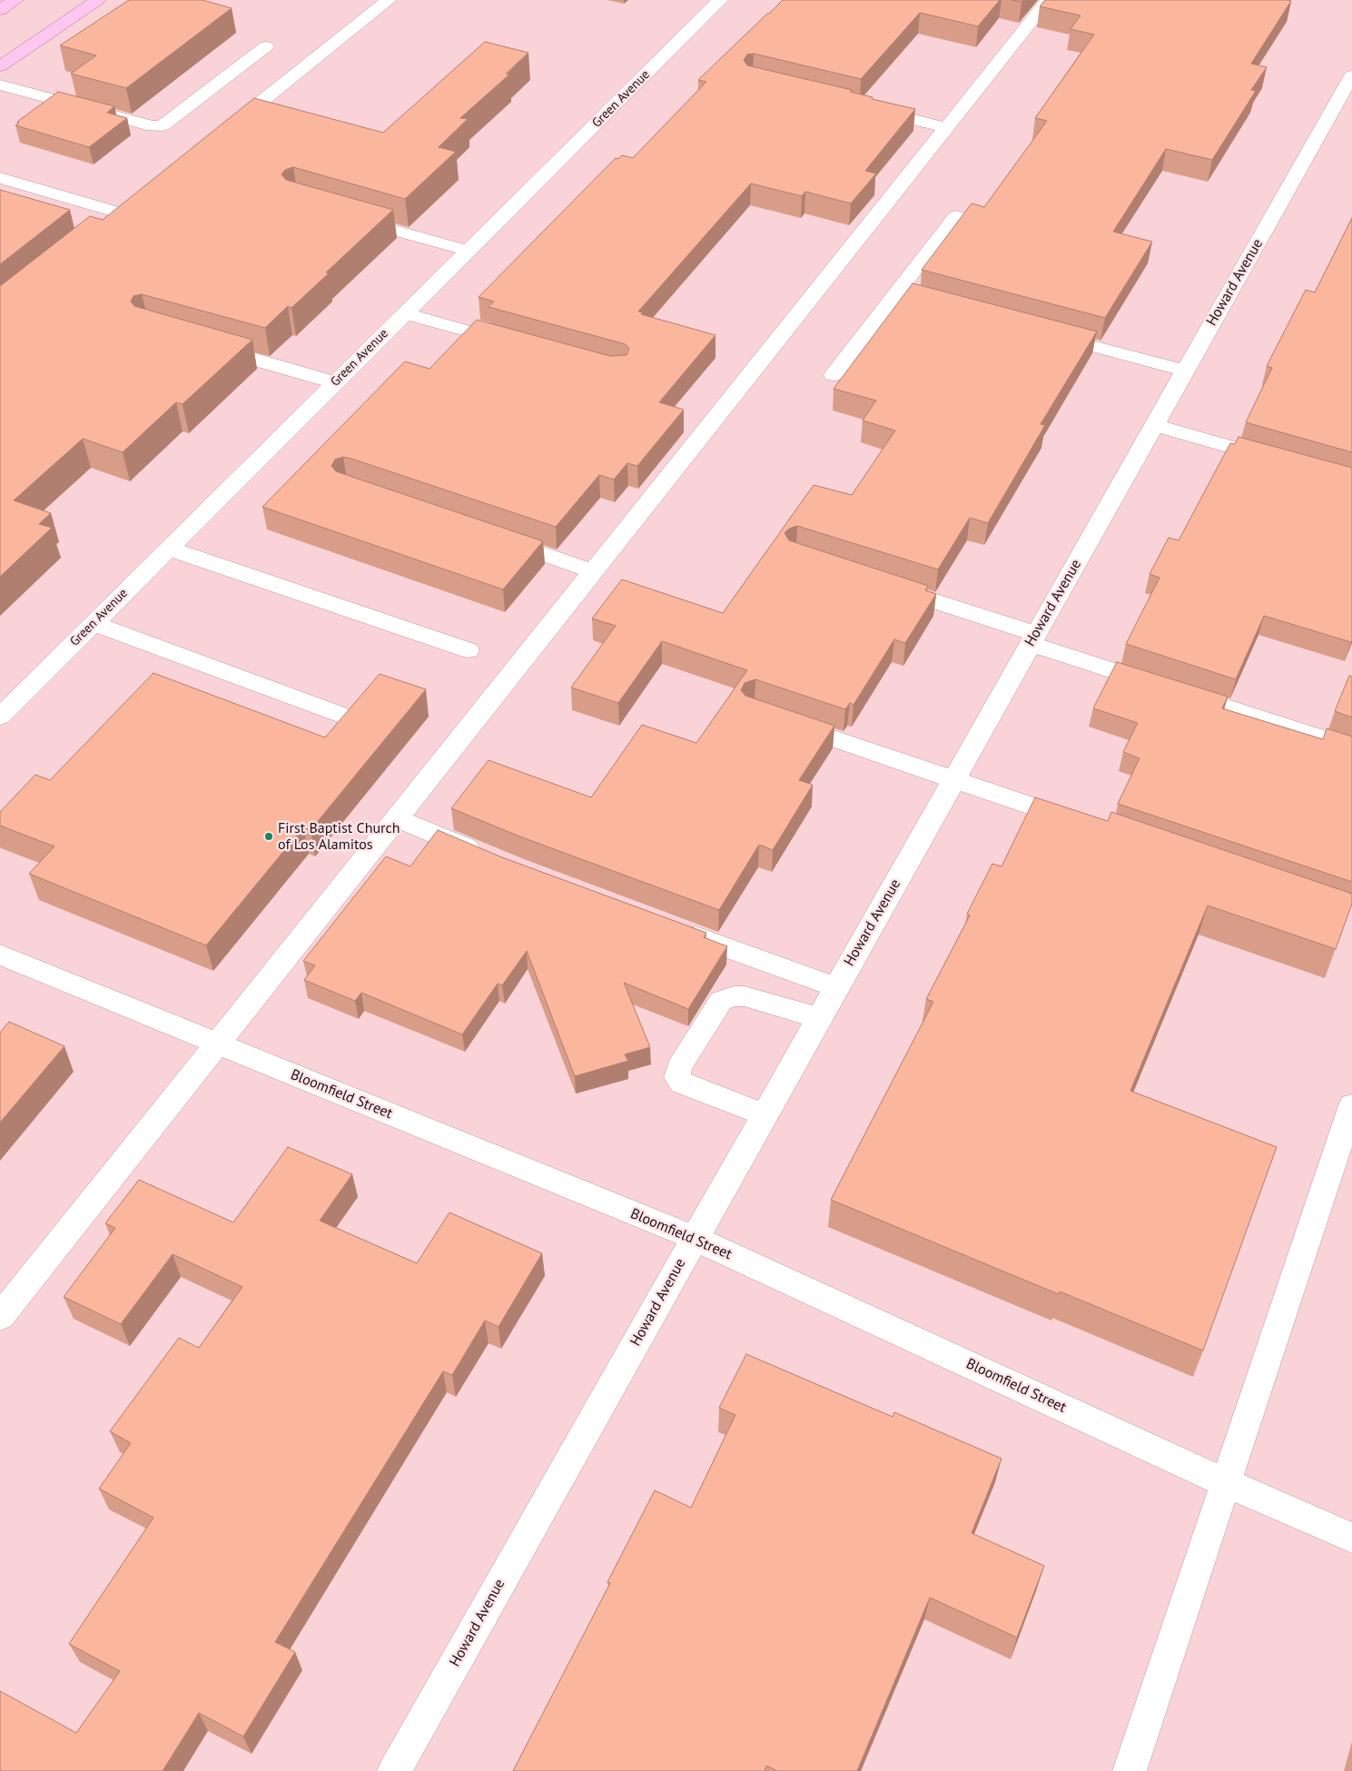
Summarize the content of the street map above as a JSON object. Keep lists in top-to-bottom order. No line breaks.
{"streets":{"street":["Green Avenue","Howard Avenue","Bloomfield Street"]},"crossings":[["Howard Avenue","Bloomfield Street"]],"places":["First Baptist Church of Los Alamitos"]}
